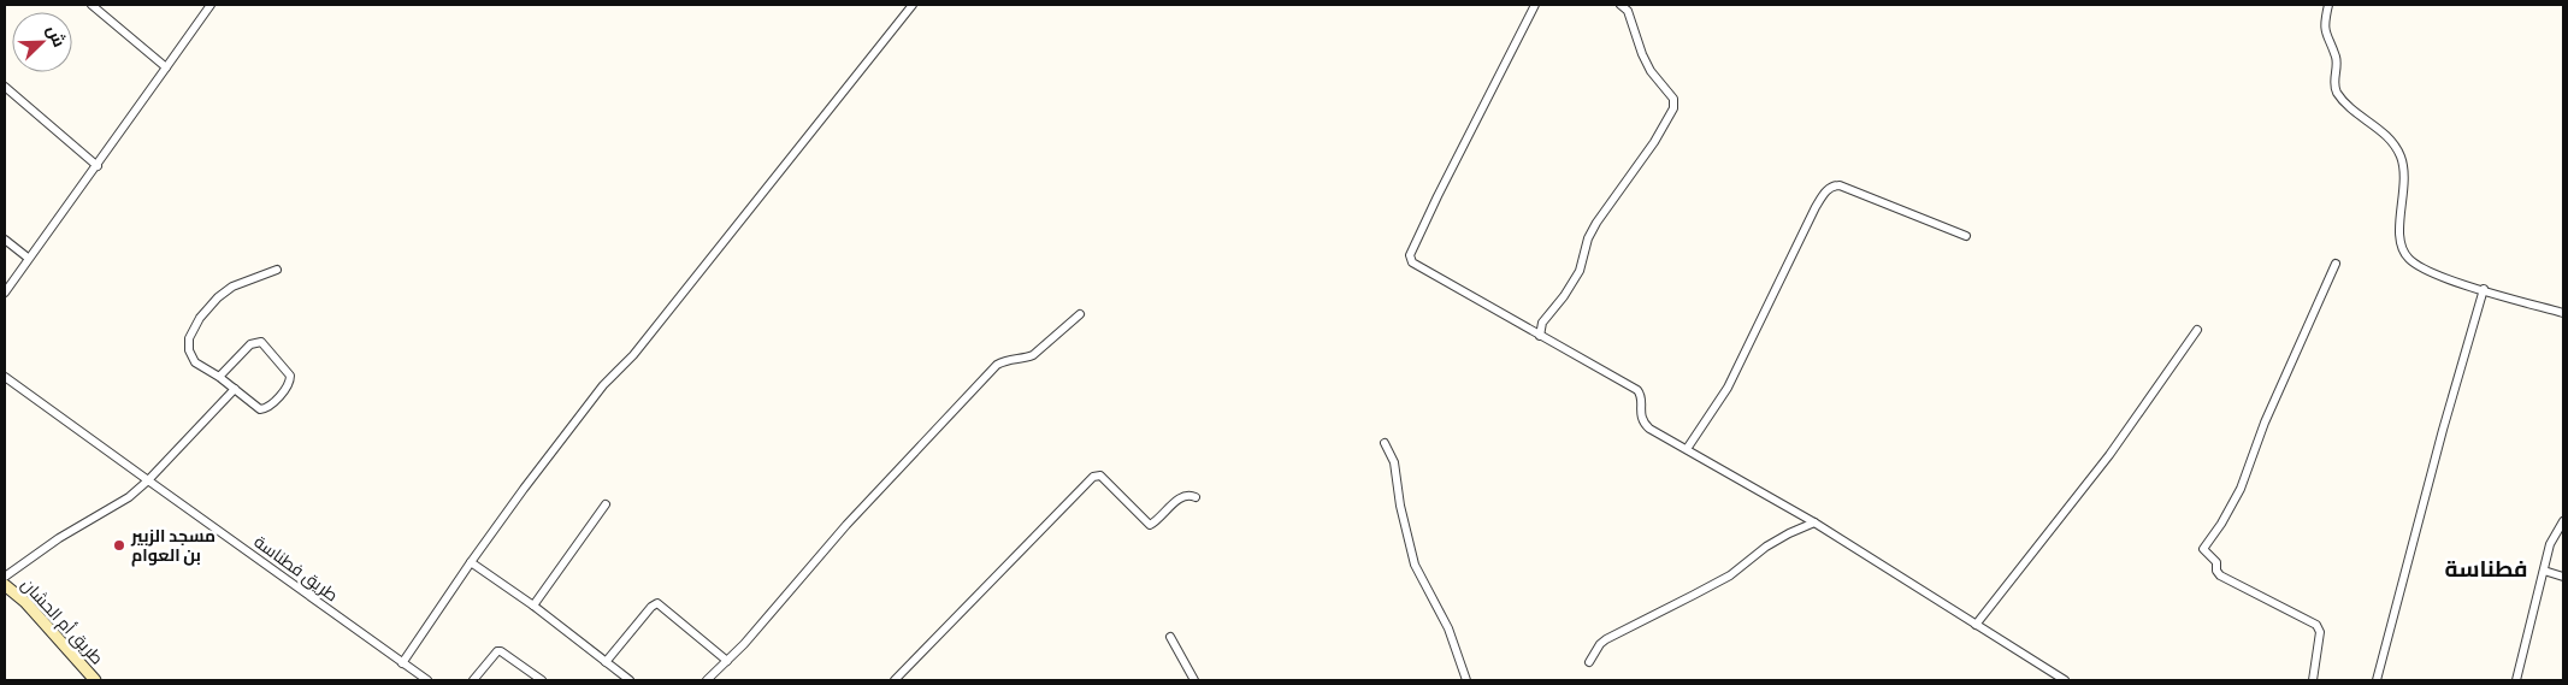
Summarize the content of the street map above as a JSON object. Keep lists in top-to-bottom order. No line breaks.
{"streets":{"street":["طريق فطناسة","طريق أم الحشان"]},"districts":["فطناسة"],"places":["مسجد الزبير بن العوام"],"north":"top right"}
